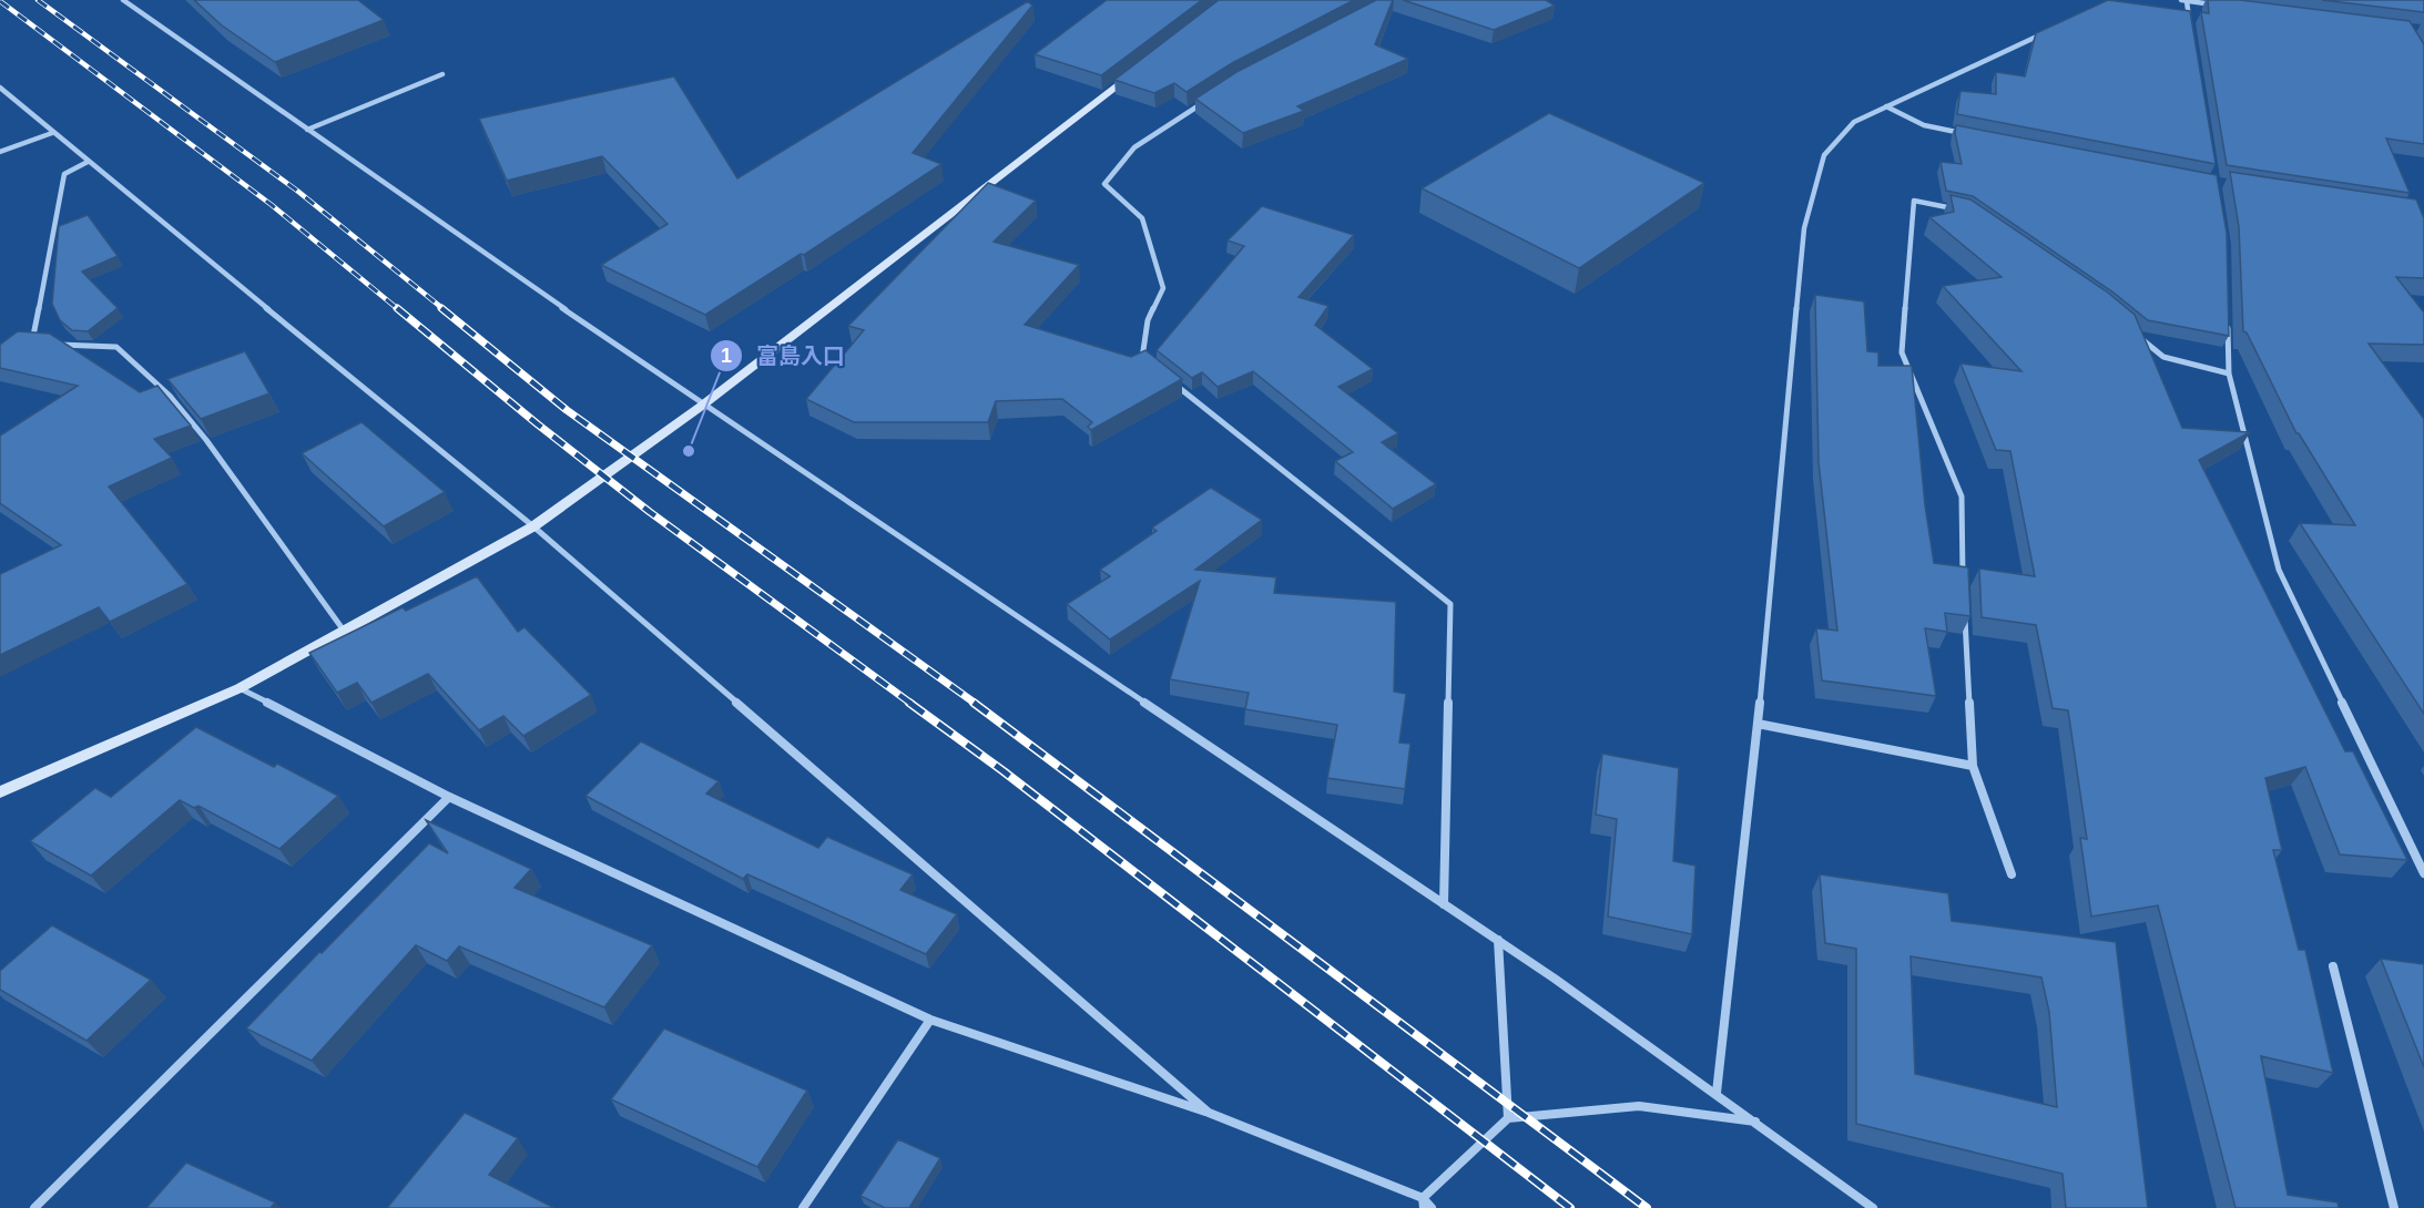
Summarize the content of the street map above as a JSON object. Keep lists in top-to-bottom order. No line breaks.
{"places":["富島入口"]}
